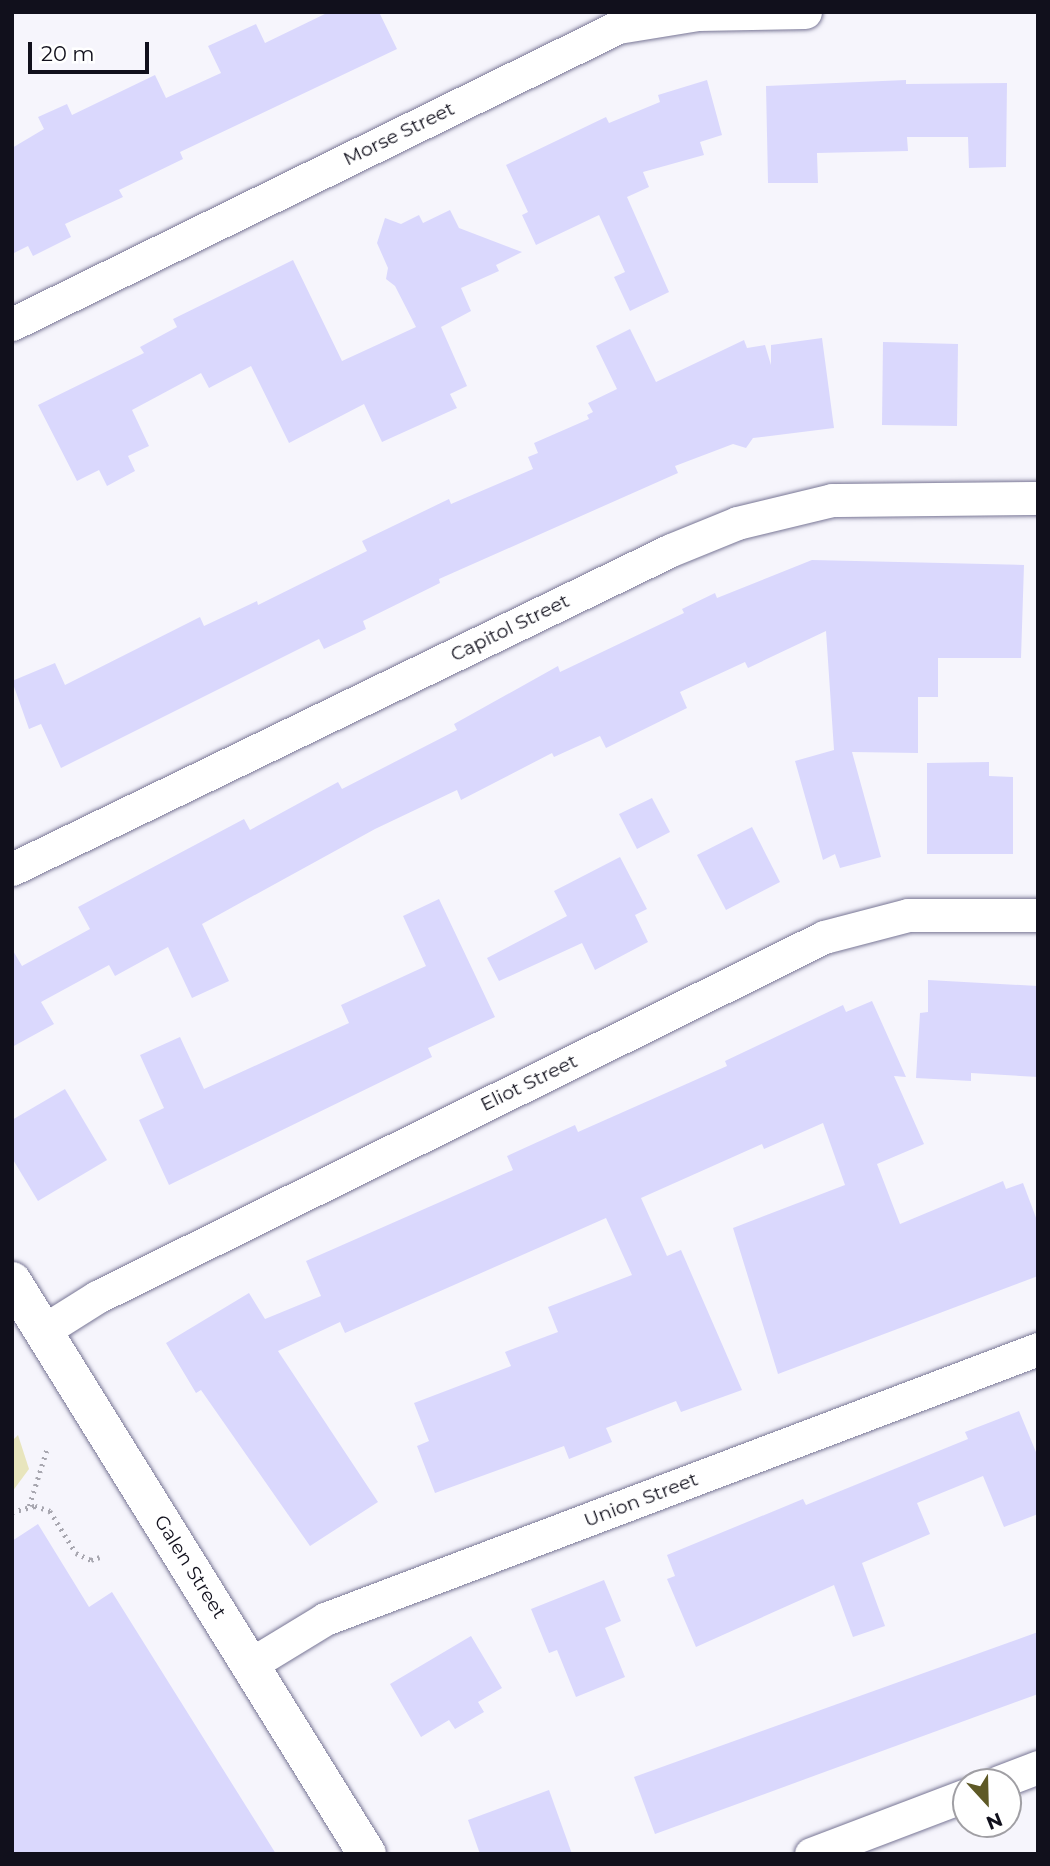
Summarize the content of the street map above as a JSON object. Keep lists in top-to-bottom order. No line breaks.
{"streets":{"main road":["Galen Street"],"street":["Morse Street","Capitol Street","Eliot Street","Union Street"]},"crossings":[["Eliot Street","Galen Street"],["Union Street","Galen Street"]],"scale_bar":"20 m","north":"bottom"}
